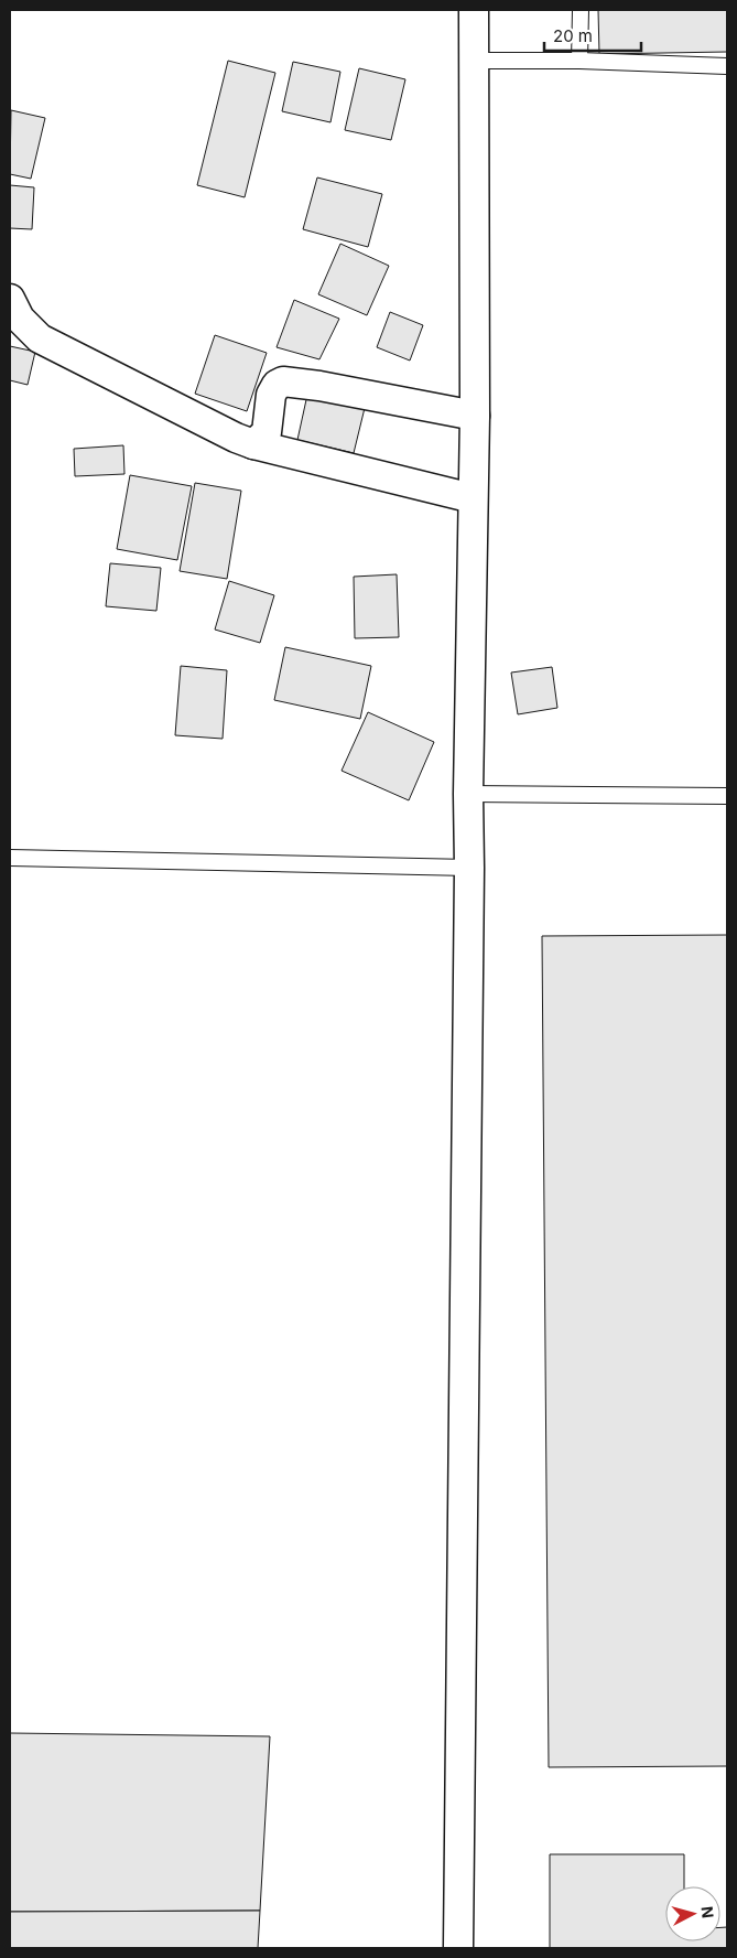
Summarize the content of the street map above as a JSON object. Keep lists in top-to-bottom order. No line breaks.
{"scale_bar":"20 m","north":"right"}
